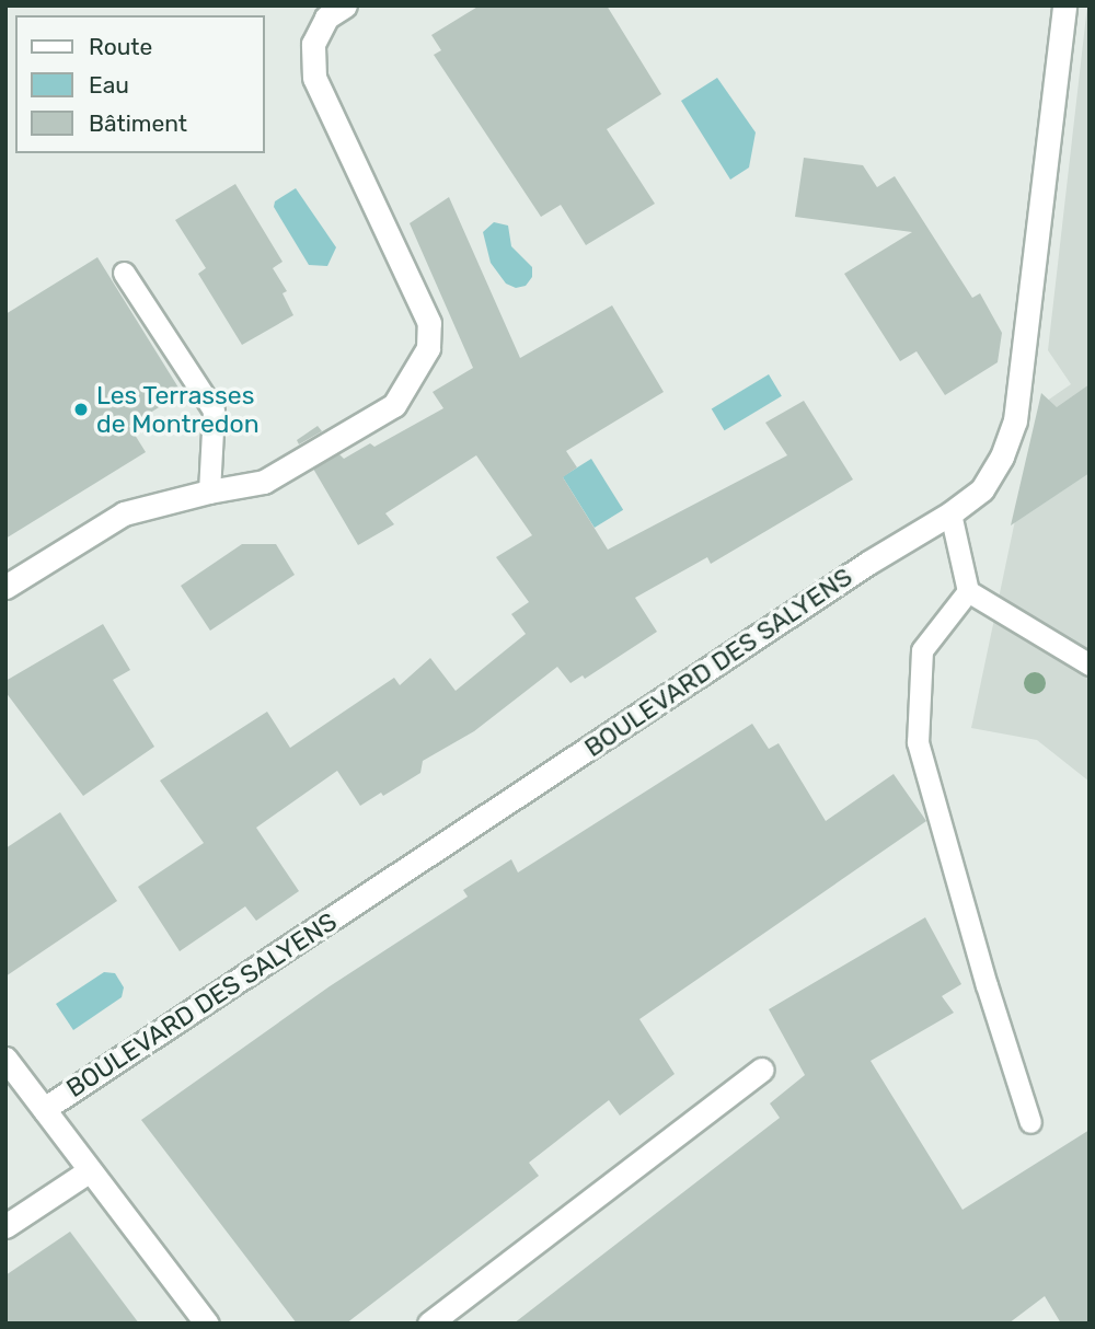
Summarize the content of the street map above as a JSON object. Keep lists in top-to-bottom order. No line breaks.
{"streets":{"street":["BOULEVARD DES SALYENS"]},"places":["Les Terrasses de Montredon"],"legend":["Route","Eau","Bâtiment"]}
